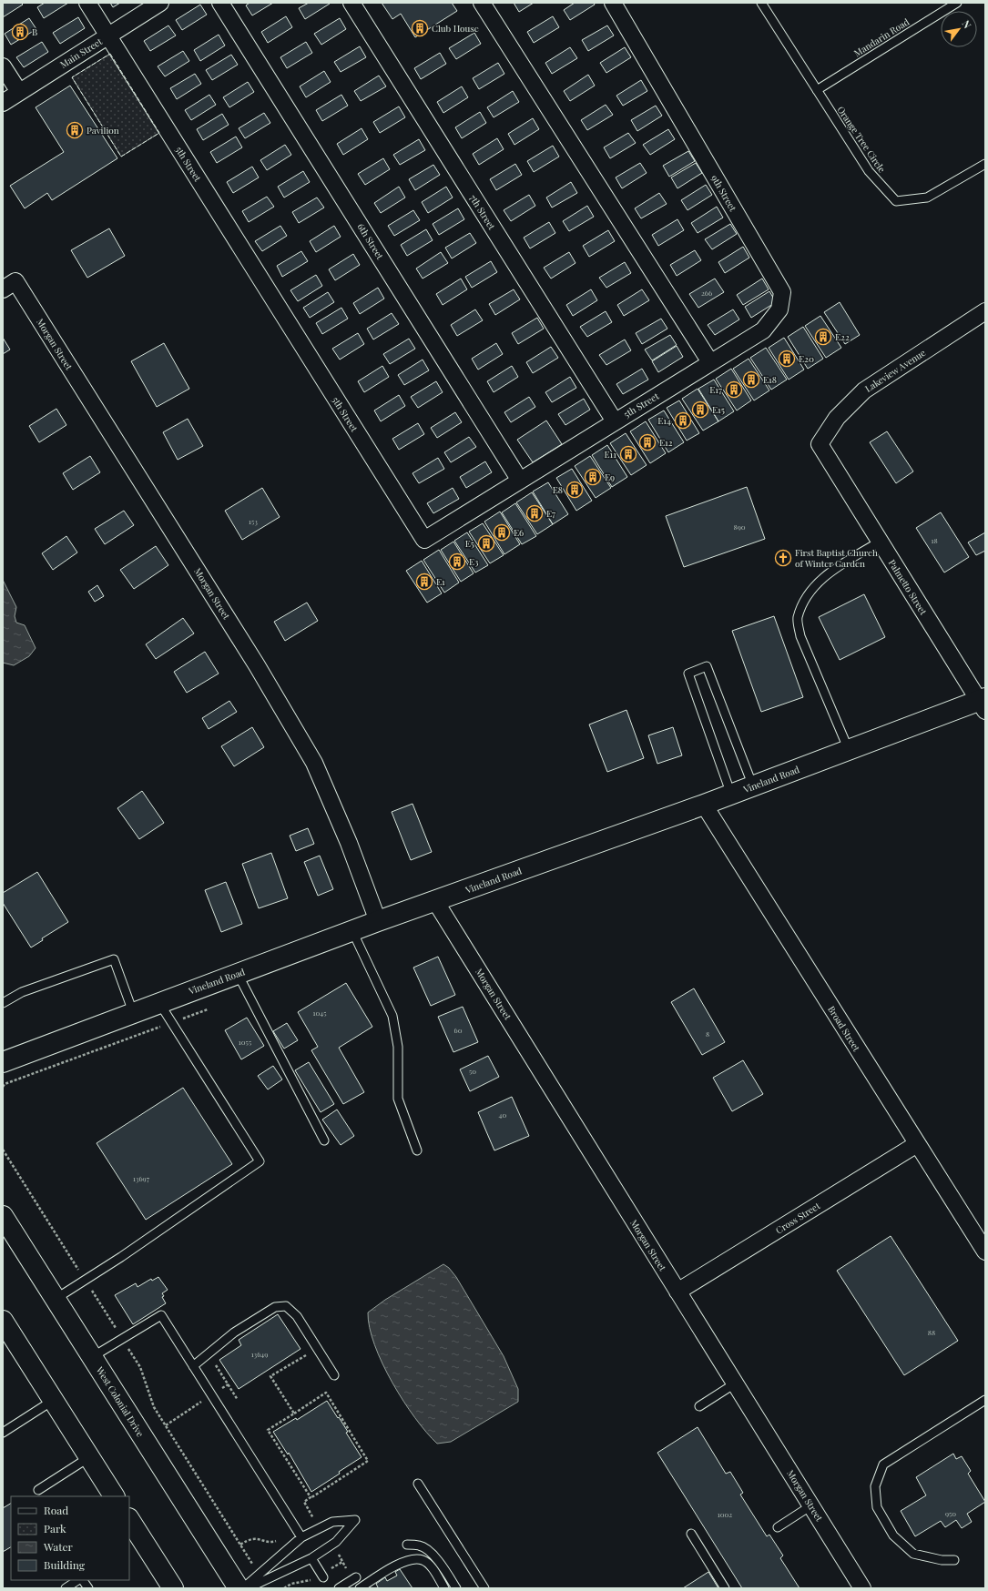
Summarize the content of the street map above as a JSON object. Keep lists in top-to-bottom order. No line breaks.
{"streets":{"main road":["Vineland Road","West Colonial Drive"],"street":["Main Street","5th Street","9th Street","7th Street","6th Street","Morgan Street","Lakeview Avenue","Palmetto Street","Broad Street","Cross Street"],"lane":["Mandarin Road","Orange Tree Circle"]},"crossings":[["Mandarin Road","Orange Tree Circle"],["Main Street","5th Street"],["5th Street","9th Street"],["5th Street","7th Street"],["5th Street","6th Street"],["Morgan Street","Vineland Road"],["Morgan Street","Cross Street"],["Lakeview Avenue","Palmetto Street"],["Palmetto Street","Vineland Road"],["Vineland Road","Broad Street"],["Broad Street","Cross Street"]],"places":{"building":["Club House","B","Pavilion","E22","E20","E18","E17","E15","E14","E12","E11","E9","E8","E7","E6","E5","E3","E1"],"church":["First Baptist Church of Winter Garden"]},"house_numbers":["266","153","890","18","1045","60","8","1055","50","40","13697","88","13649","950","1002"],"legend":["Road","Park","Water","Building"],"north":"top right"}
